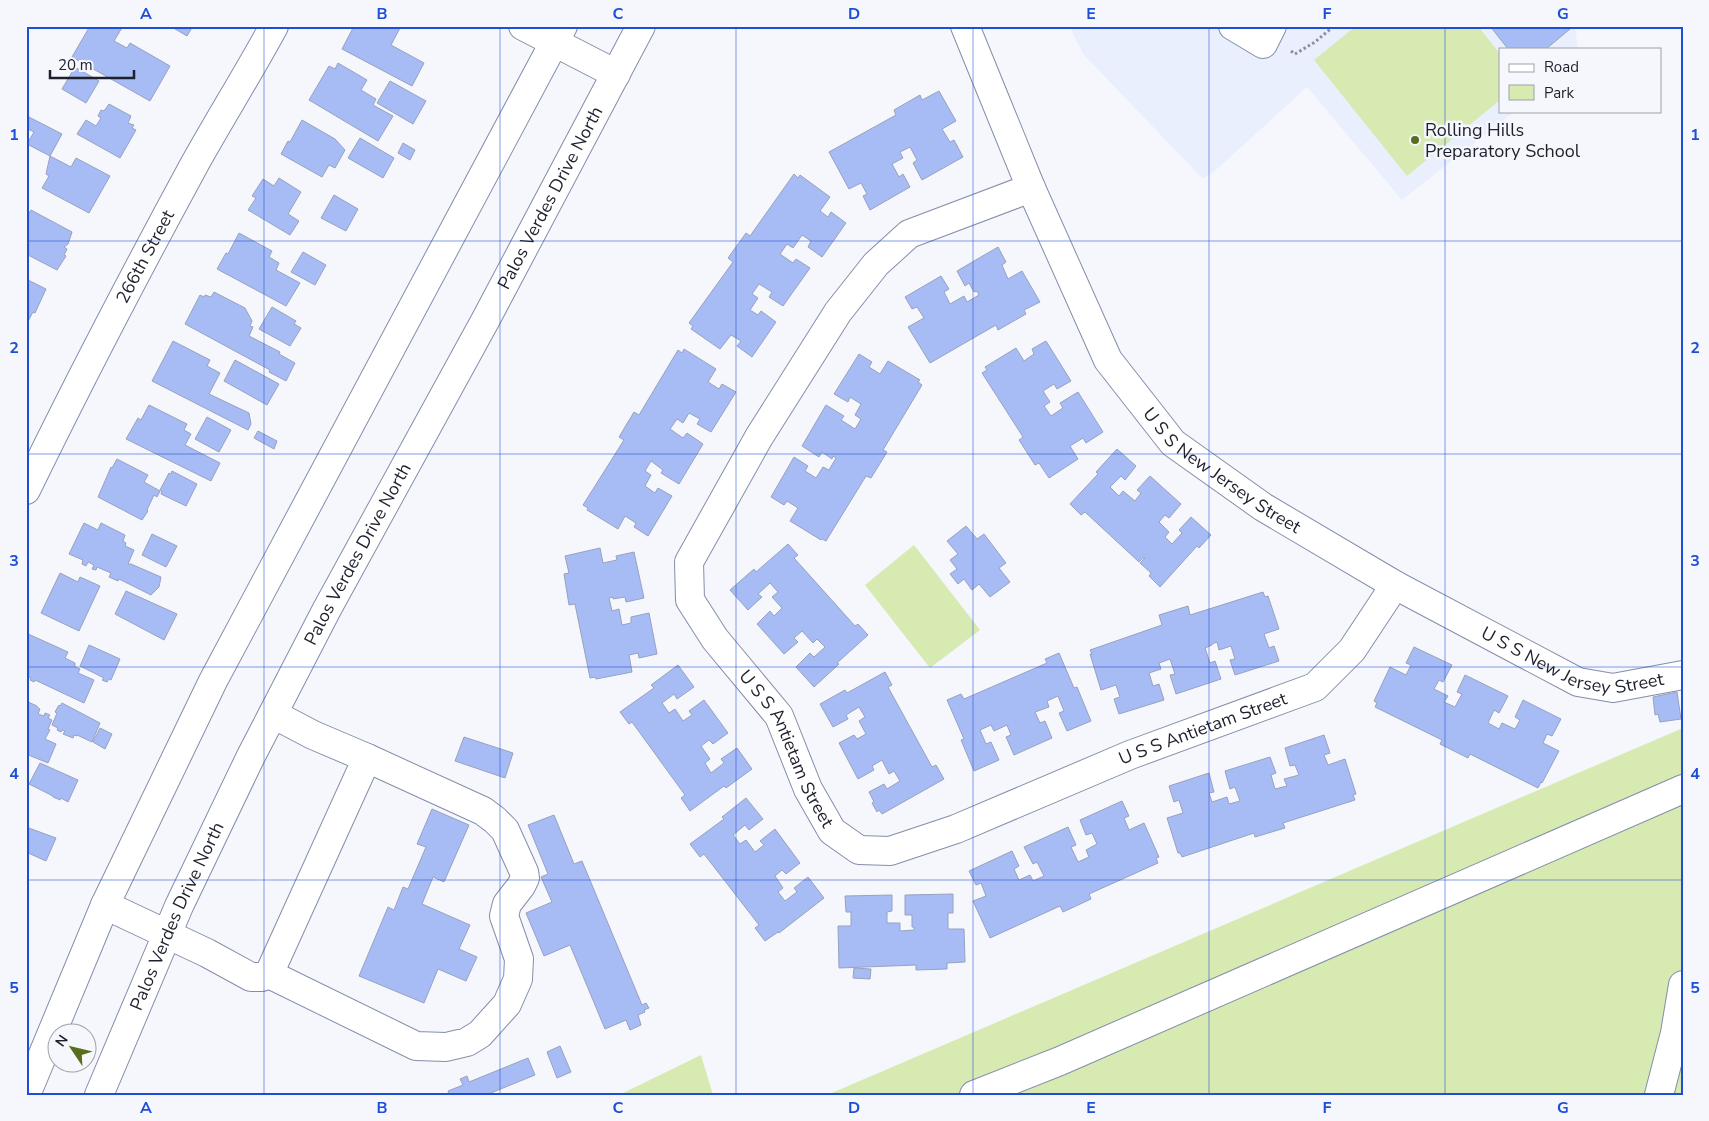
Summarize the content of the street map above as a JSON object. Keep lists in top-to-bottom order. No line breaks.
{"streets":{"street":["Palos Verdes Drive North","266th Street","U S S New Jersey Street","U S S Antietam Street"]},"crossings":[["U S S New Jersey Street","U S S Antietam Street"]],"places":["Rolling Hills Preparatory School"],"legend":["Road","Park"],"scale_bar":"20 m","north":"top left","grid":{"columns":["A","B","C","D","E","F","G"],"rows":["1","2","3","4","5"]}}
